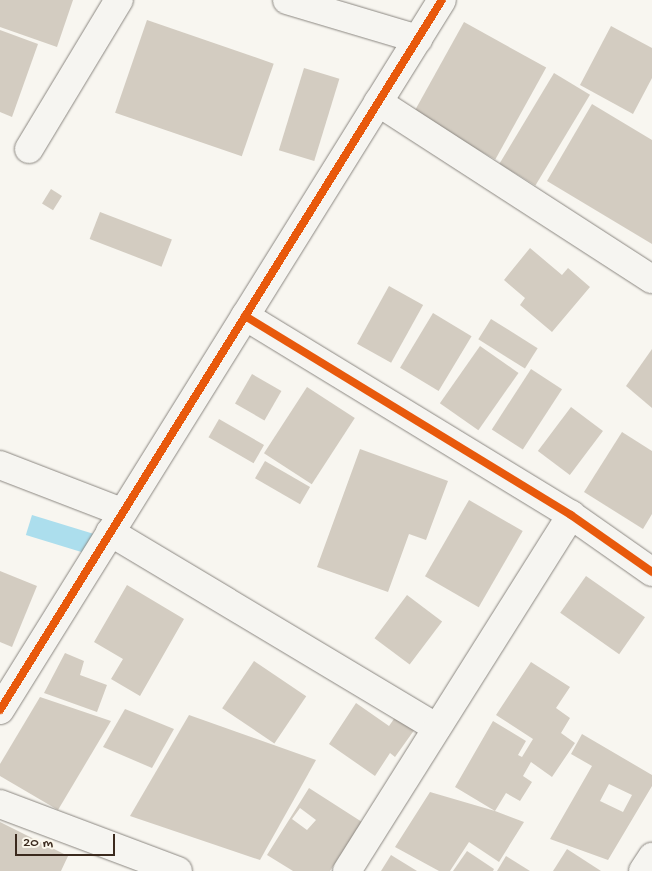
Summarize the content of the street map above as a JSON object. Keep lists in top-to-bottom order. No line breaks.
{"scale_bar":"20 m"}
